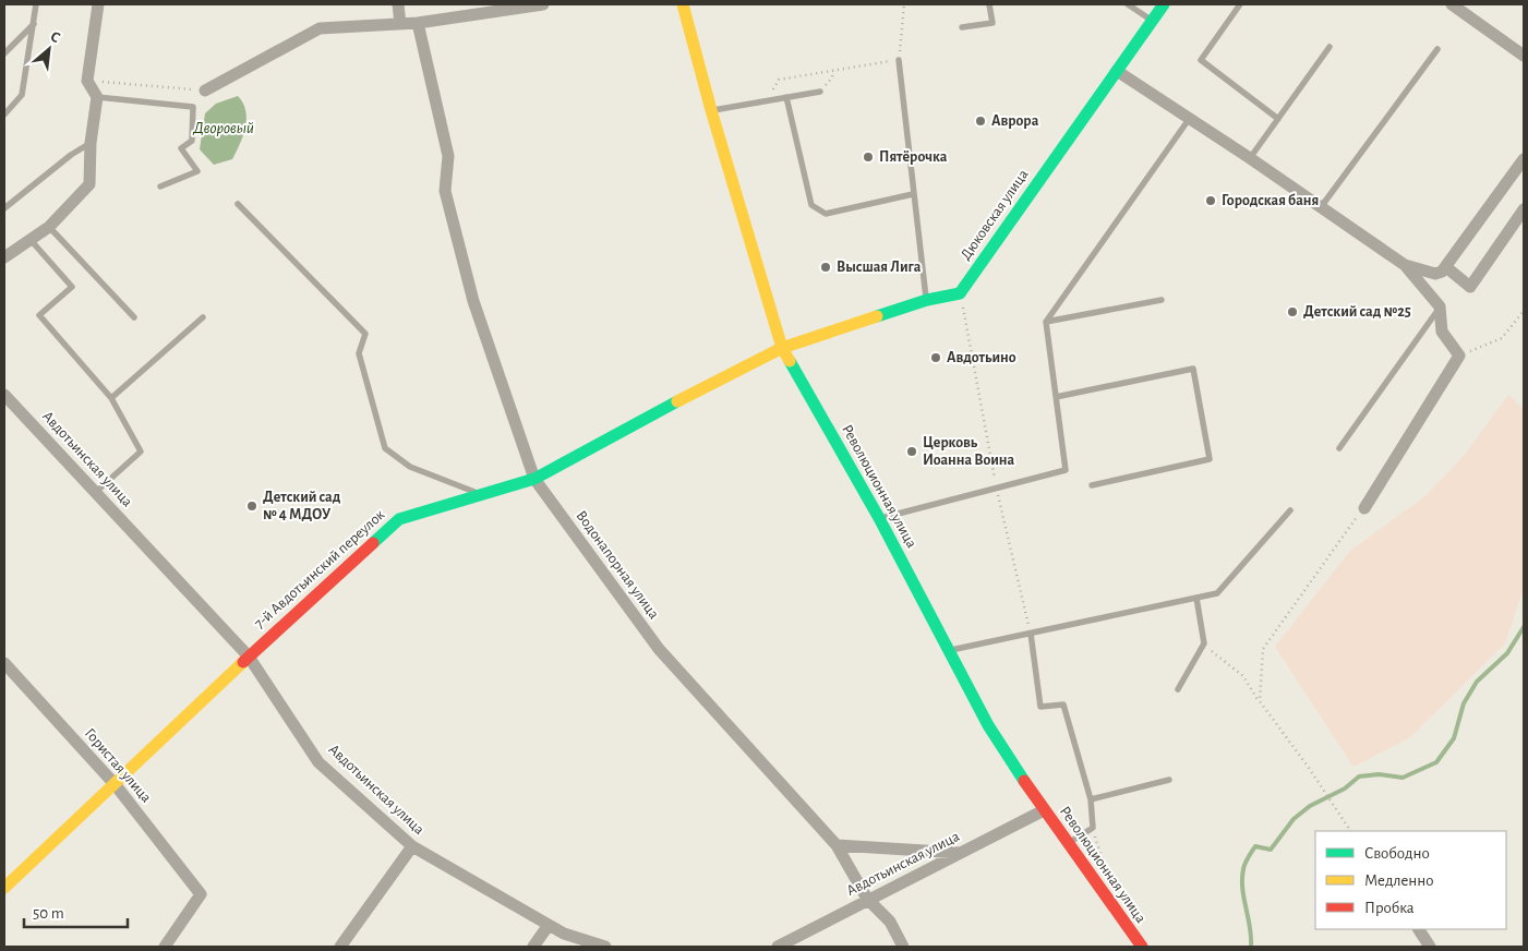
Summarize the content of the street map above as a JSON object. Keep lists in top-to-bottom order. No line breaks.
{"streets":{"street":["Дюковская улица","Авдотьинская улица","Революционная улица","Водонапорная улица","7-й Авдотьинский переулок","Гористая улица"]},"crossings":[["Авдотьинская улица","Революционная улица"],["Авдотьинская улица","Водонапорная улица"],["Авдотьинская улица","7-й Авдотьинский переулок"],["Революционная улица","7-й Авдотьинский переулок"],["Водонапорная улица","7-й Авдотьинский переулок"],["7-й Авдотьинский переулок","Гористая улица"]],"water":["Дворовый"],"places":["Аврора","Пятёрочка","Городская баня","Высшая Лига","Детский сад №25","Авдотьино","Церковь Иоанна Воина","Детский сад № 4 МДОУ"],"legend":["Свободно","Медленно","Пробка"],"scale_bar":"50 m","north":"top right"}
